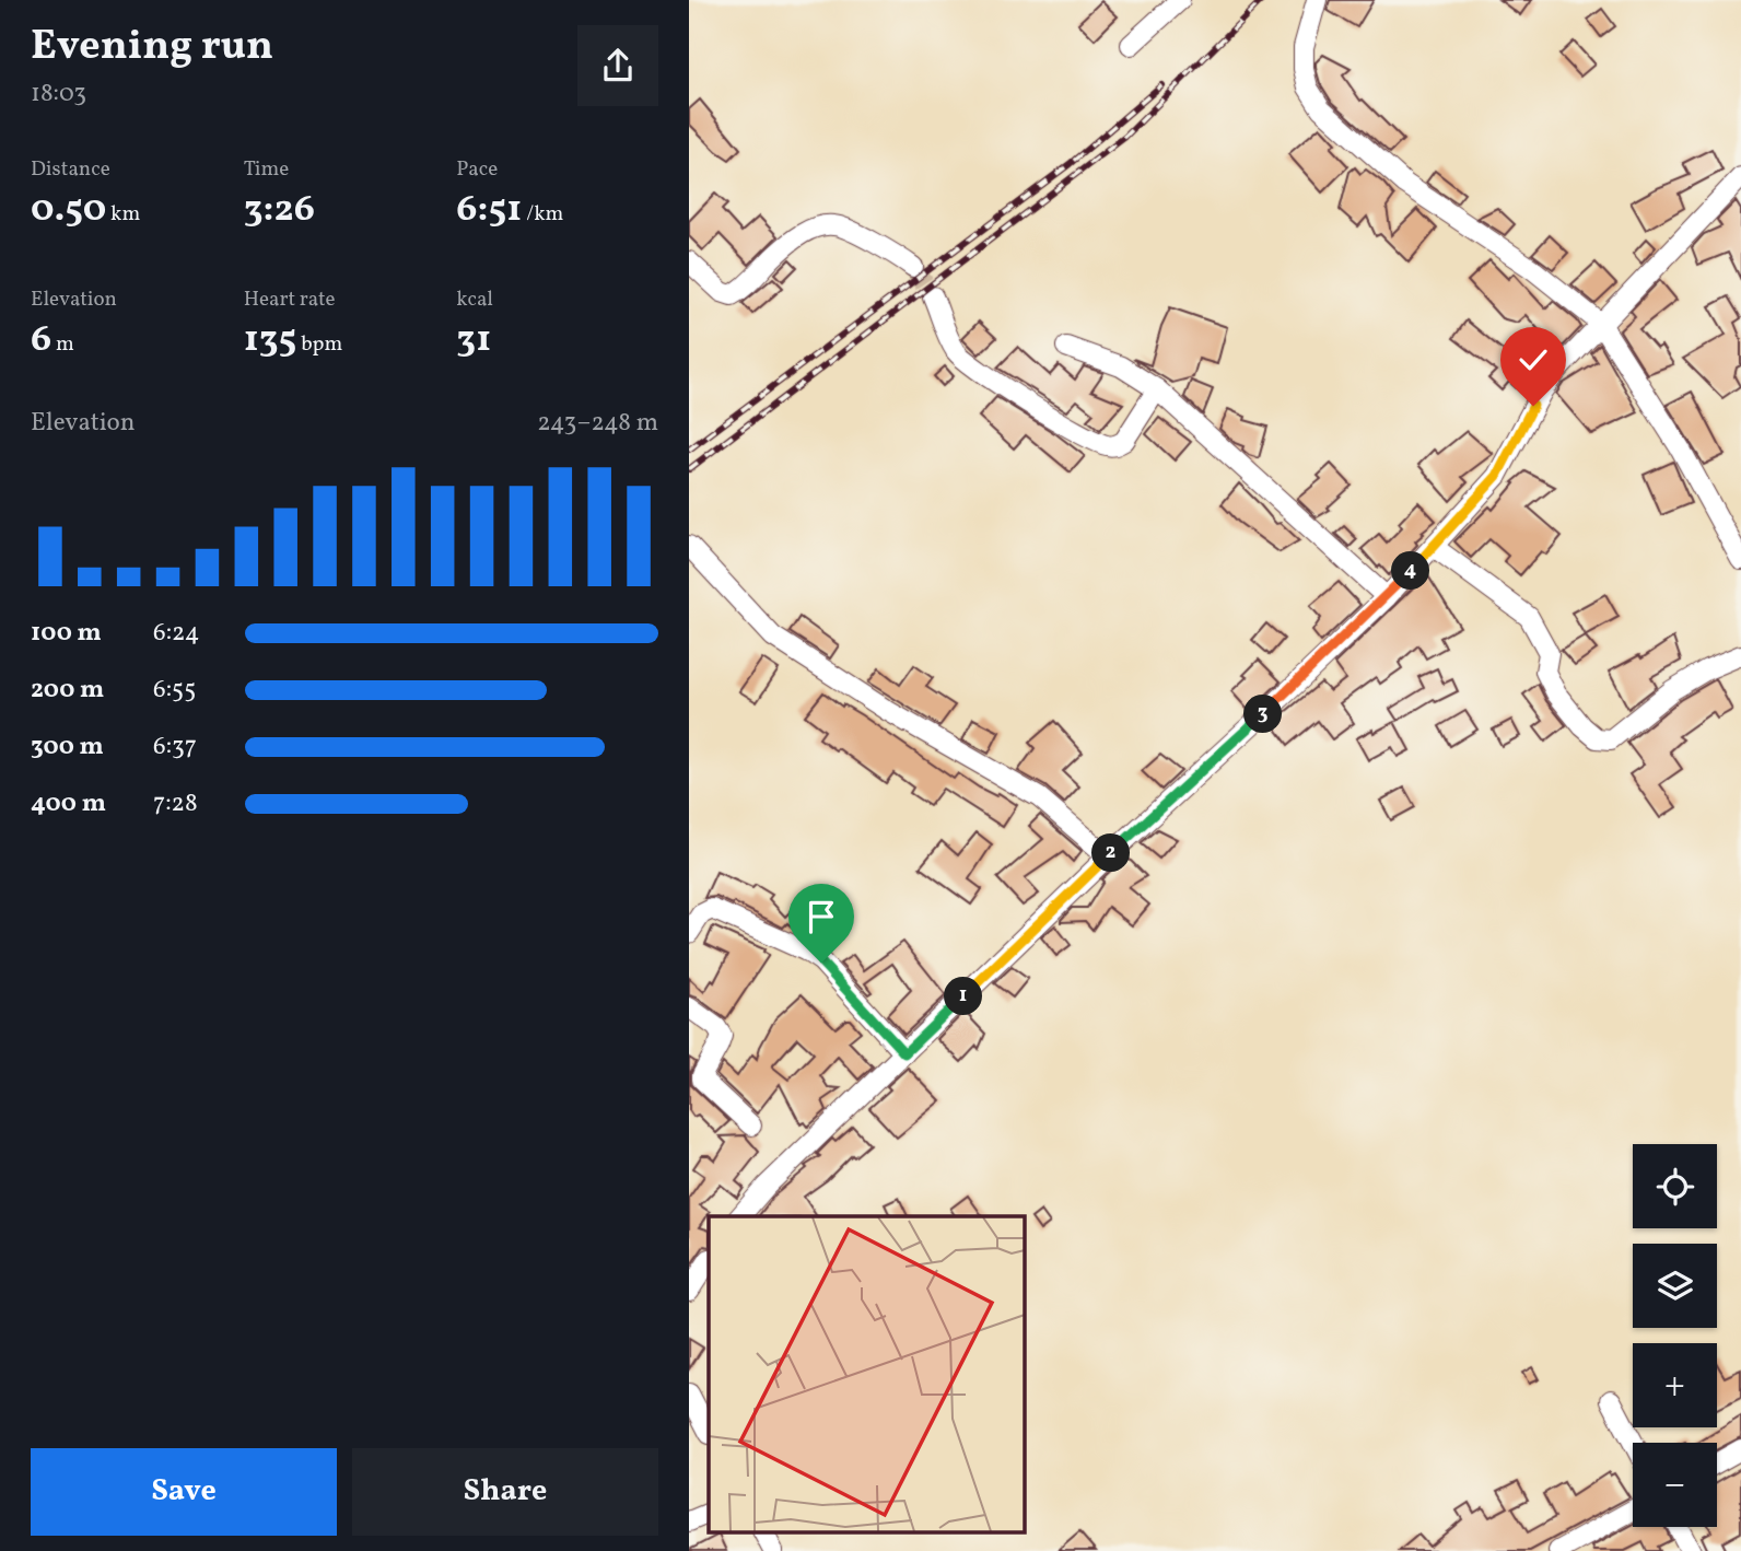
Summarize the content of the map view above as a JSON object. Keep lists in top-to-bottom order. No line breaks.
{"page":{"heading":["Evening run","18:03"],"stats":[["Distance","0.50 km"],["Time","3:26"],["Pace","6:51 /km"],["Elevation","6 m"],["Heart rate","135 bpm"],["kcal","31"]],"chart":["Elevation","243–248 m"],"pins":["4","3","2","1"],"list":[{"name":"100 m","note":"6:24"},{"name":"200 m","note":"6:55"},{"name":"300 m","note":"6:37"},{"name":"400 m","note":"7:28"}],"map_buttons":["+","−"],"buttons":["Save","Share"]}}
